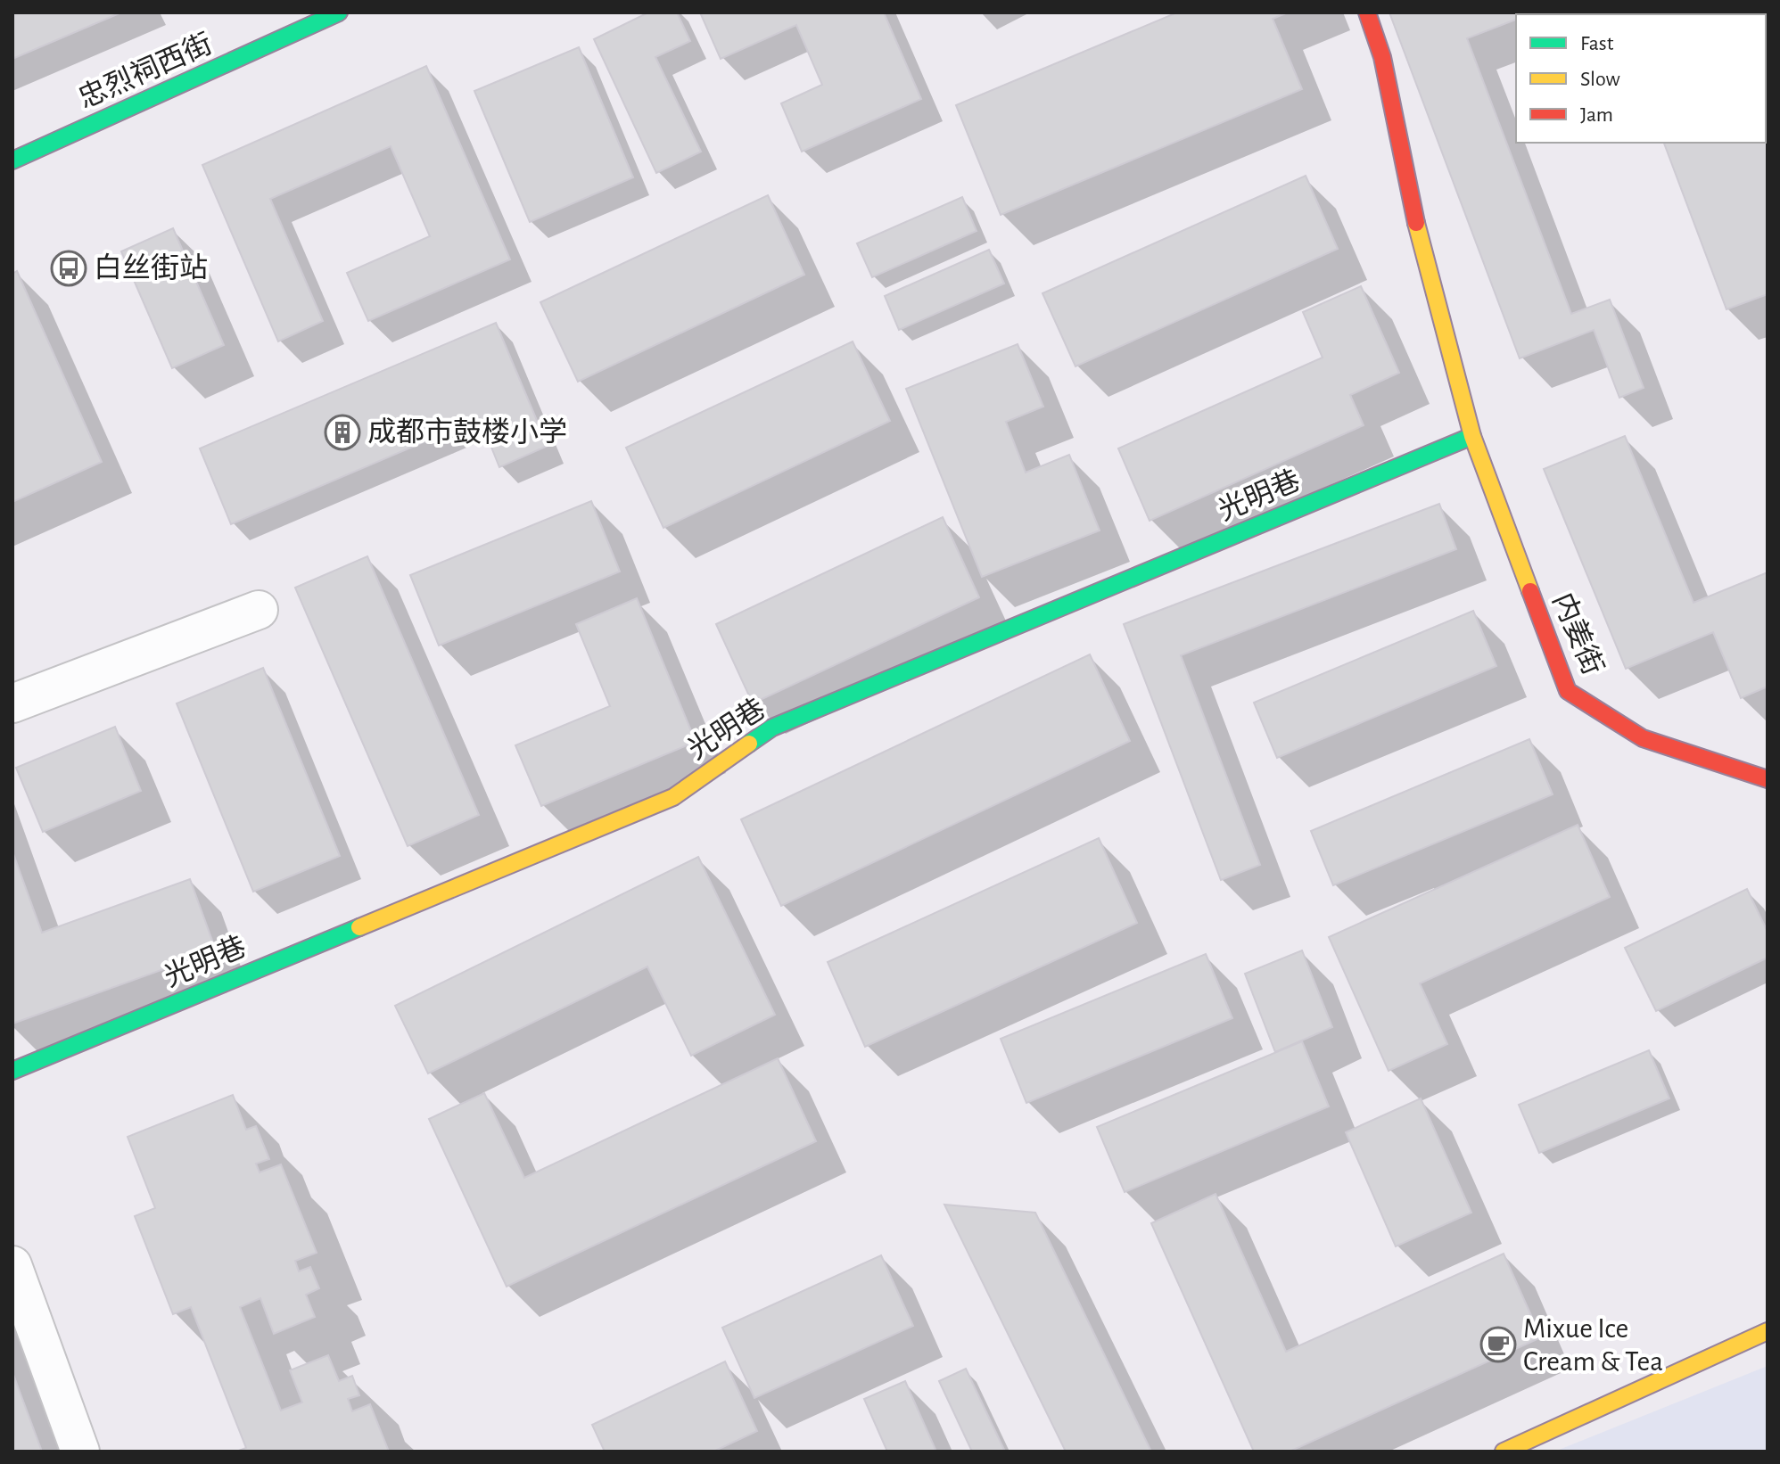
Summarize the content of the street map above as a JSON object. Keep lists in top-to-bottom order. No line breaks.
{"streets":{"street":["忠烈祠西街","光明巷","内姜街"]},"crossings":[["光明巷","内姜街"]],"places":{"bus stop":["白丝街站"],"building":["成都市鼓楼小学"],"cafe":["Mixue Ice Cream & Tea"]},"legend":["Fast","Slow","Jam"]}
